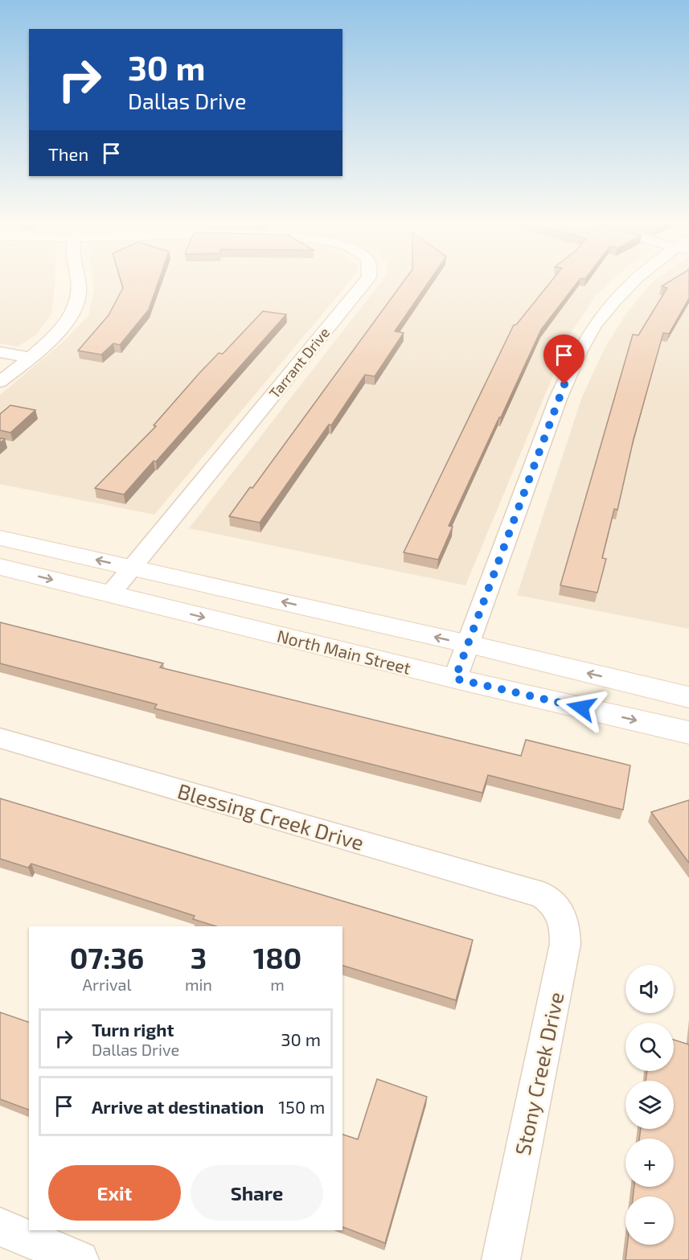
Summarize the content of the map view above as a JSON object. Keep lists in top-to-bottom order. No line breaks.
{"streets":{"main road":["North Main Street"],"street":["Tarrant Drive","Blessing Creek Drive","Stony Creek Drive"]},"crossings":[["Tarrant Drive","North Main Street"],["Blessing Creek Drive","Stony Creek Drive"]],"page":{"turn":["30 m","Dallas Drive"],"then":"Then","eta":["07:36","Arrival","3","min","180","m"],"map_buttons":["+","−"],"list":[{"name":"Turn right","note":"Dallas Drive","value":"30 m"},{"name":"Arrive at destination","value":"150 m"}],"buttons":["Exit","Share"]}}
